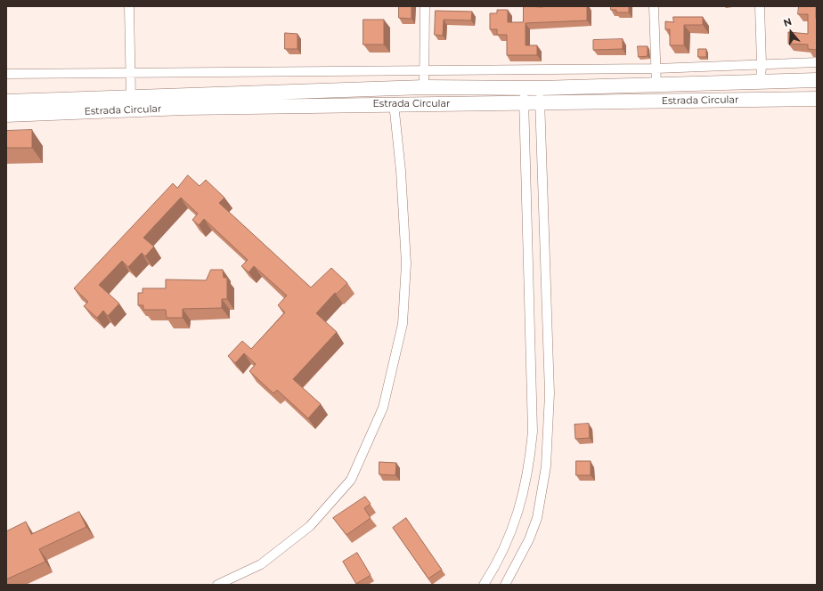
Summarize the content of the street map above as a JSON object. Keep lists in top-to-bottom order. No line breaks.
{"streets":{"main road":["Estrada Circular"]},"north":"top"}
